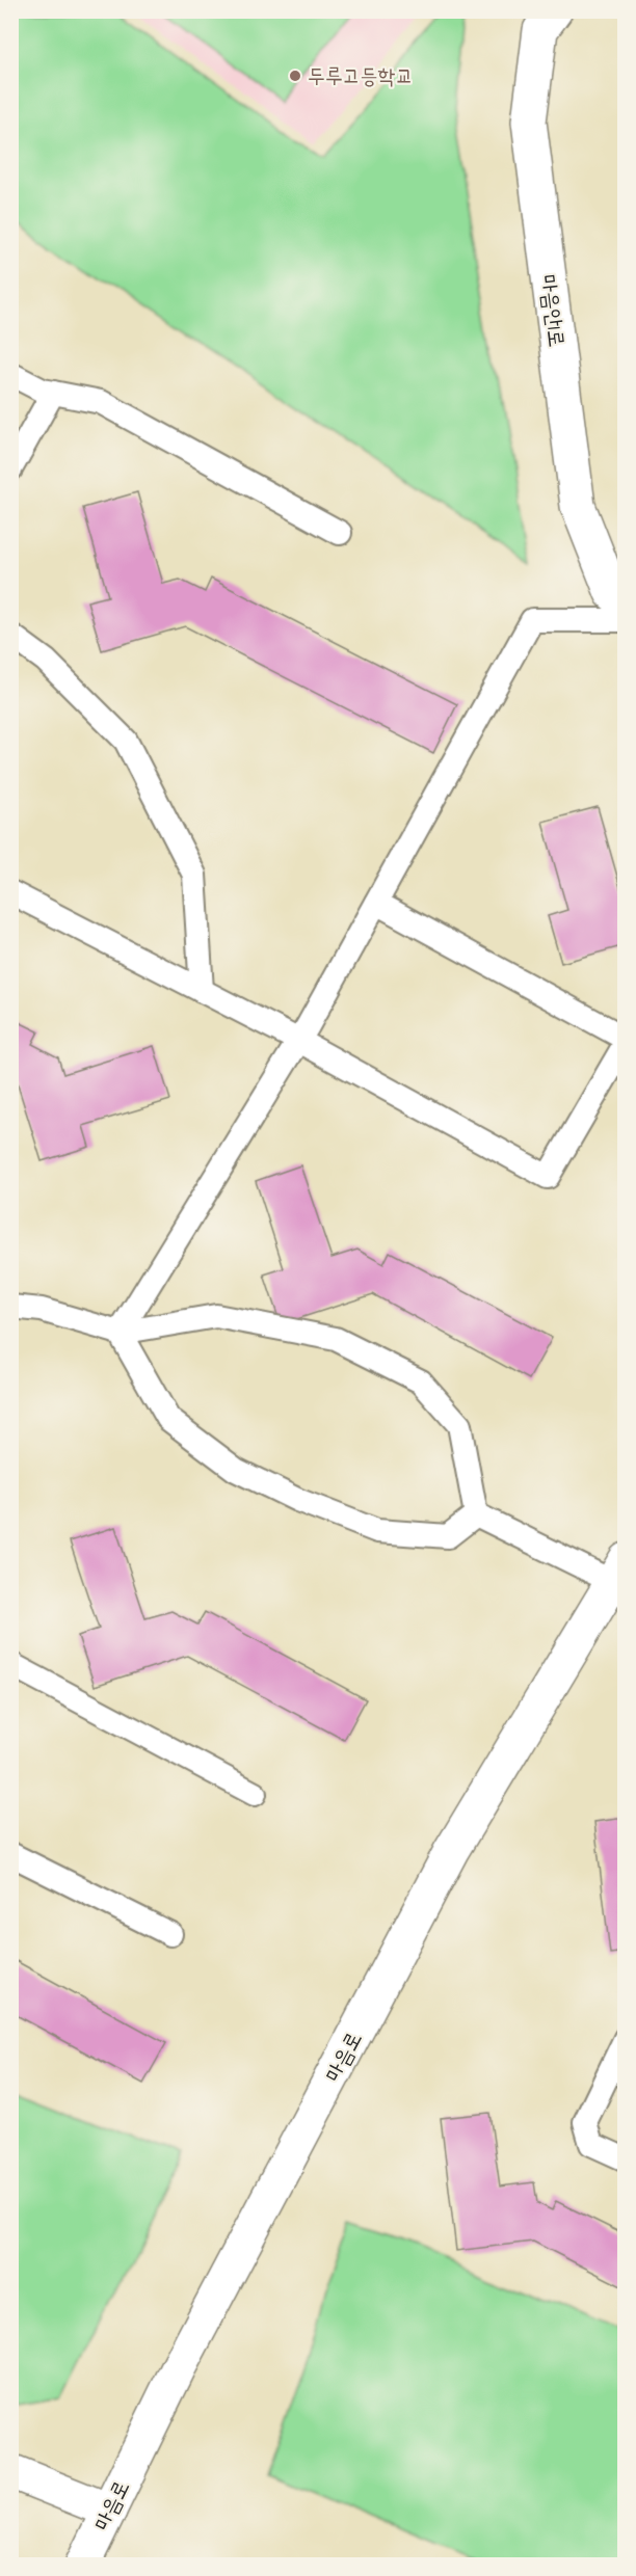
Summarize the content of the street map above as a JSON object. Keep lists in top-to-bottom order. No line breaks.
{"streets":{"street":["마음안1로","마음로"]},"places":["두루고등학교"]}
